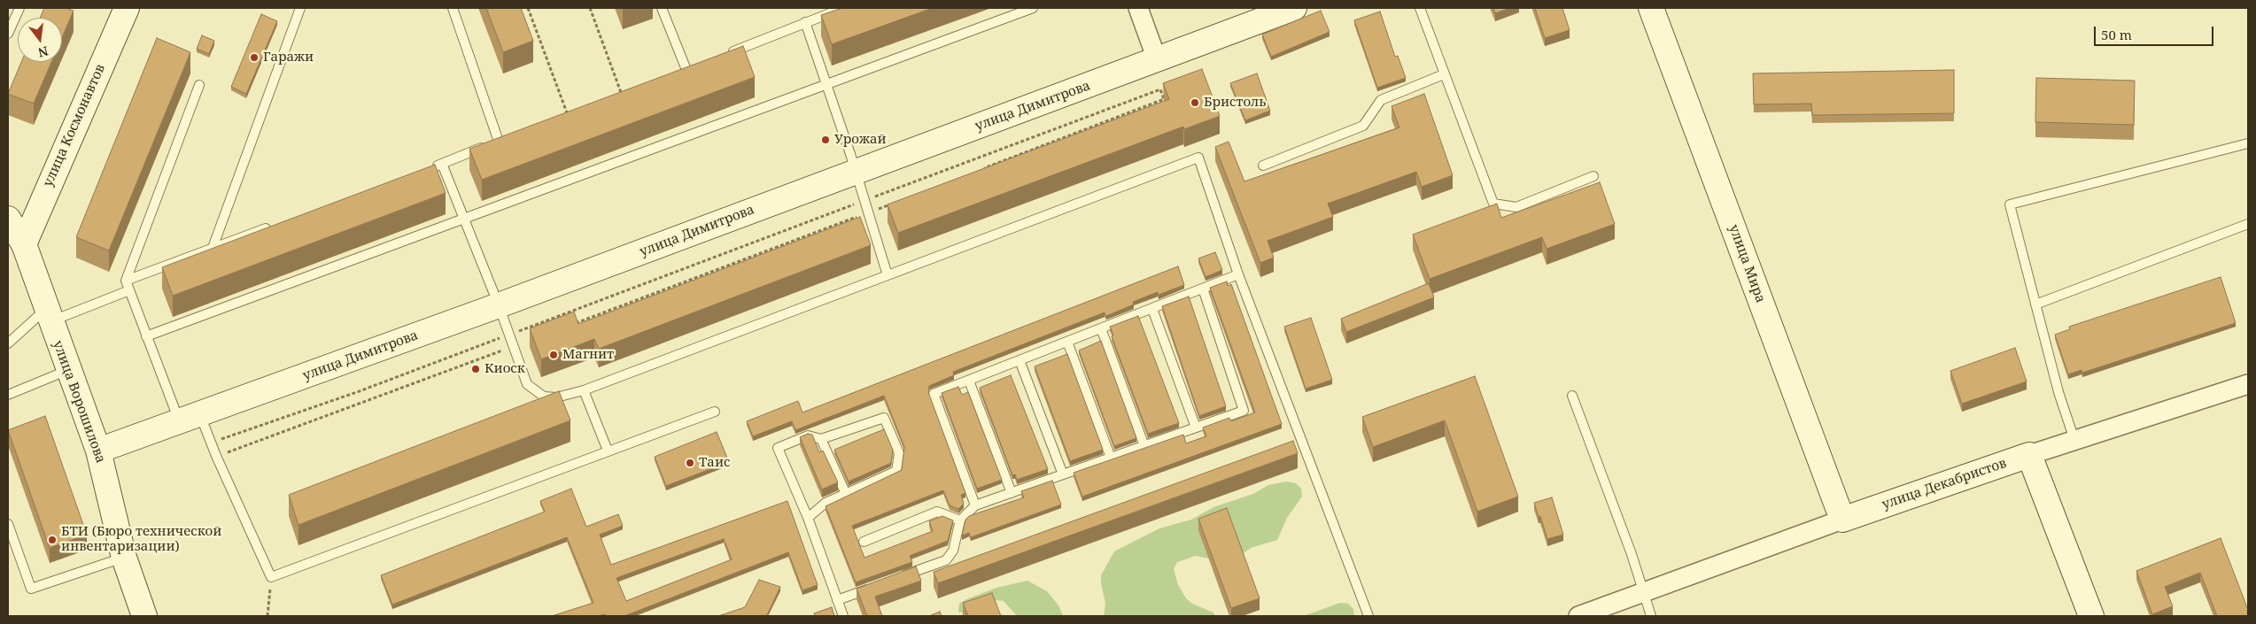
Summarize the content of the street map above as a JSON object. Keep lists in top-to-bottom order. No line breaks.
{"streets":{"street":["улица Димитрова","улица Космонавтов","улица Мира","улица Ворошилова","улица Декабристов"]},"crossings":[["улица Димитрова","улица Ворошилова"],["улица Космонавтов","улица Ворошилова"],["улица Мира","улица Декабристов"]],"places":["Гаражи","Бристоль","Урожай","Магнит","Киоск","Таис","БТИ (Бюро технической инвентаризации)"],"scale_bar":"50 m","north":"bottom"}
